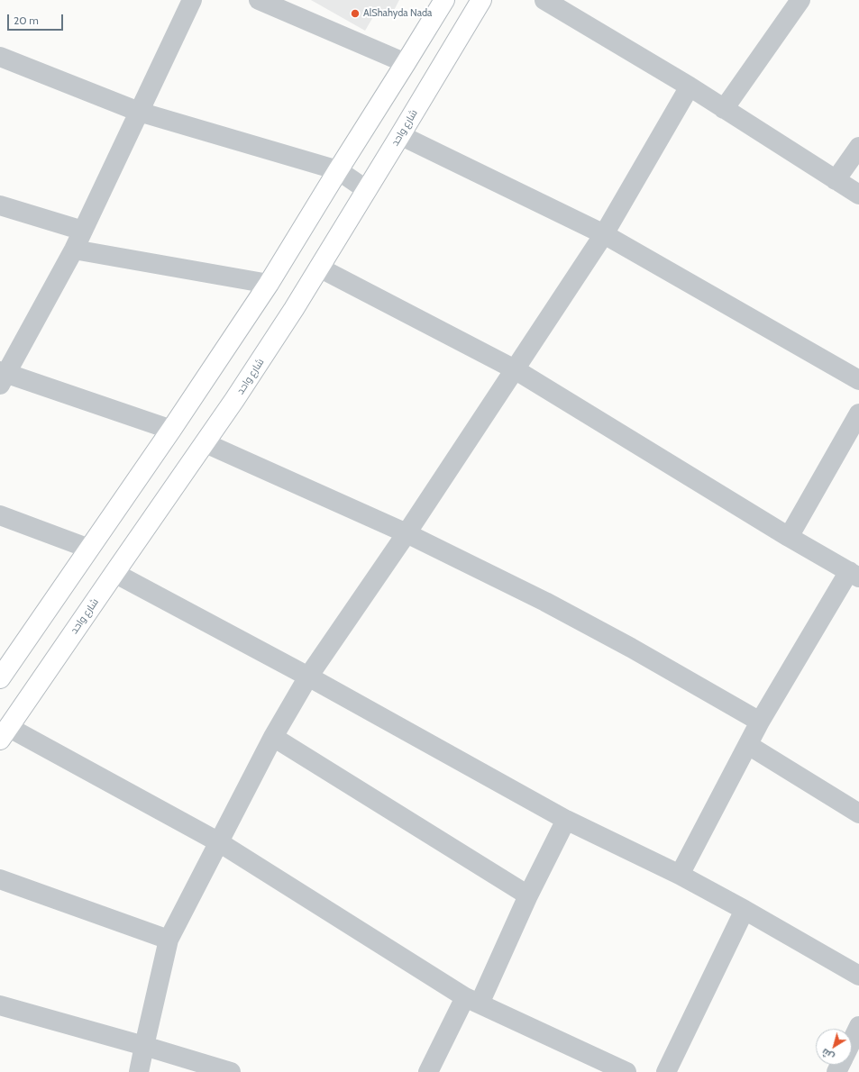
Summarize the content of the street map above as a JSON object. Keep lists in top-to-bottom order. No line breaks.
{"streets":{"street":["شارع واحد"]},"places":["AlShahyda Nada"],"scale_bar":"20 m","north":"bottom left"}
